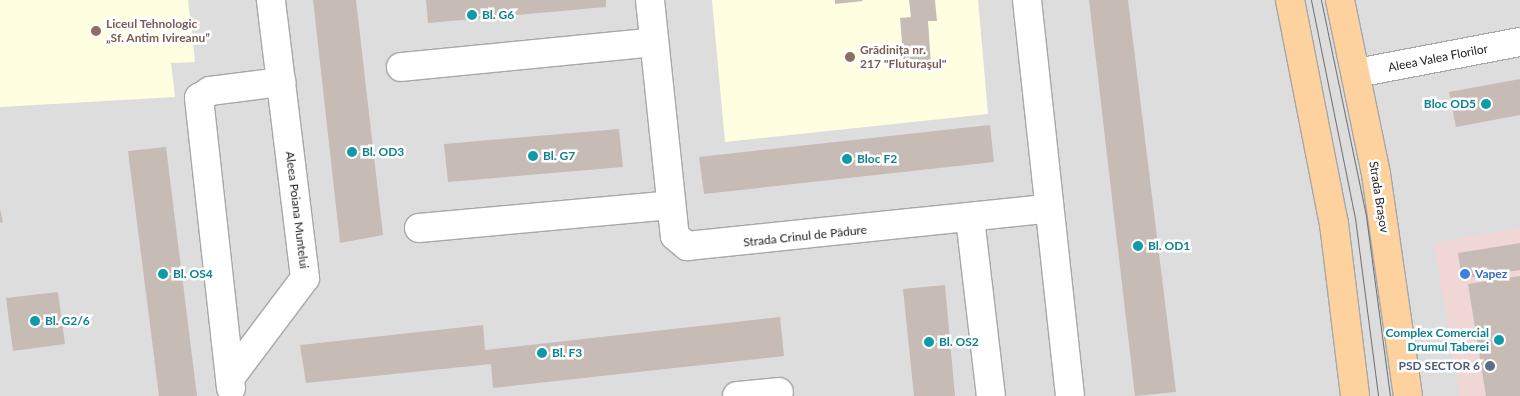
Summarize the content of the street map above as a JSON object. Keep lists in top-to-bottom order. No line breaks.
{"streets":{"main road":["Strada Brașov"],"street":["Aleea Valea Florilor","Aleea Poiana Muntelui","Strada Crinul de Pădure"]},"crossings":[["Aleea Valea Florilor","Strada Brașov"]],"places":["Bl. G6","Liceul Tehnologic „Sf. Antim Ivireanu”","Grădinița nr. 217 \"Fluturaşul\"","Bloc OD5","Bl. OD3","Bl. G7","Bloc F2","Bl. OD1","Bl. OS4","Vapez","Bl. G2/6","Complex Comercial Drumul Taberei","Bl. OS2","Bl. F3","PSD SECTOR 6"]}
